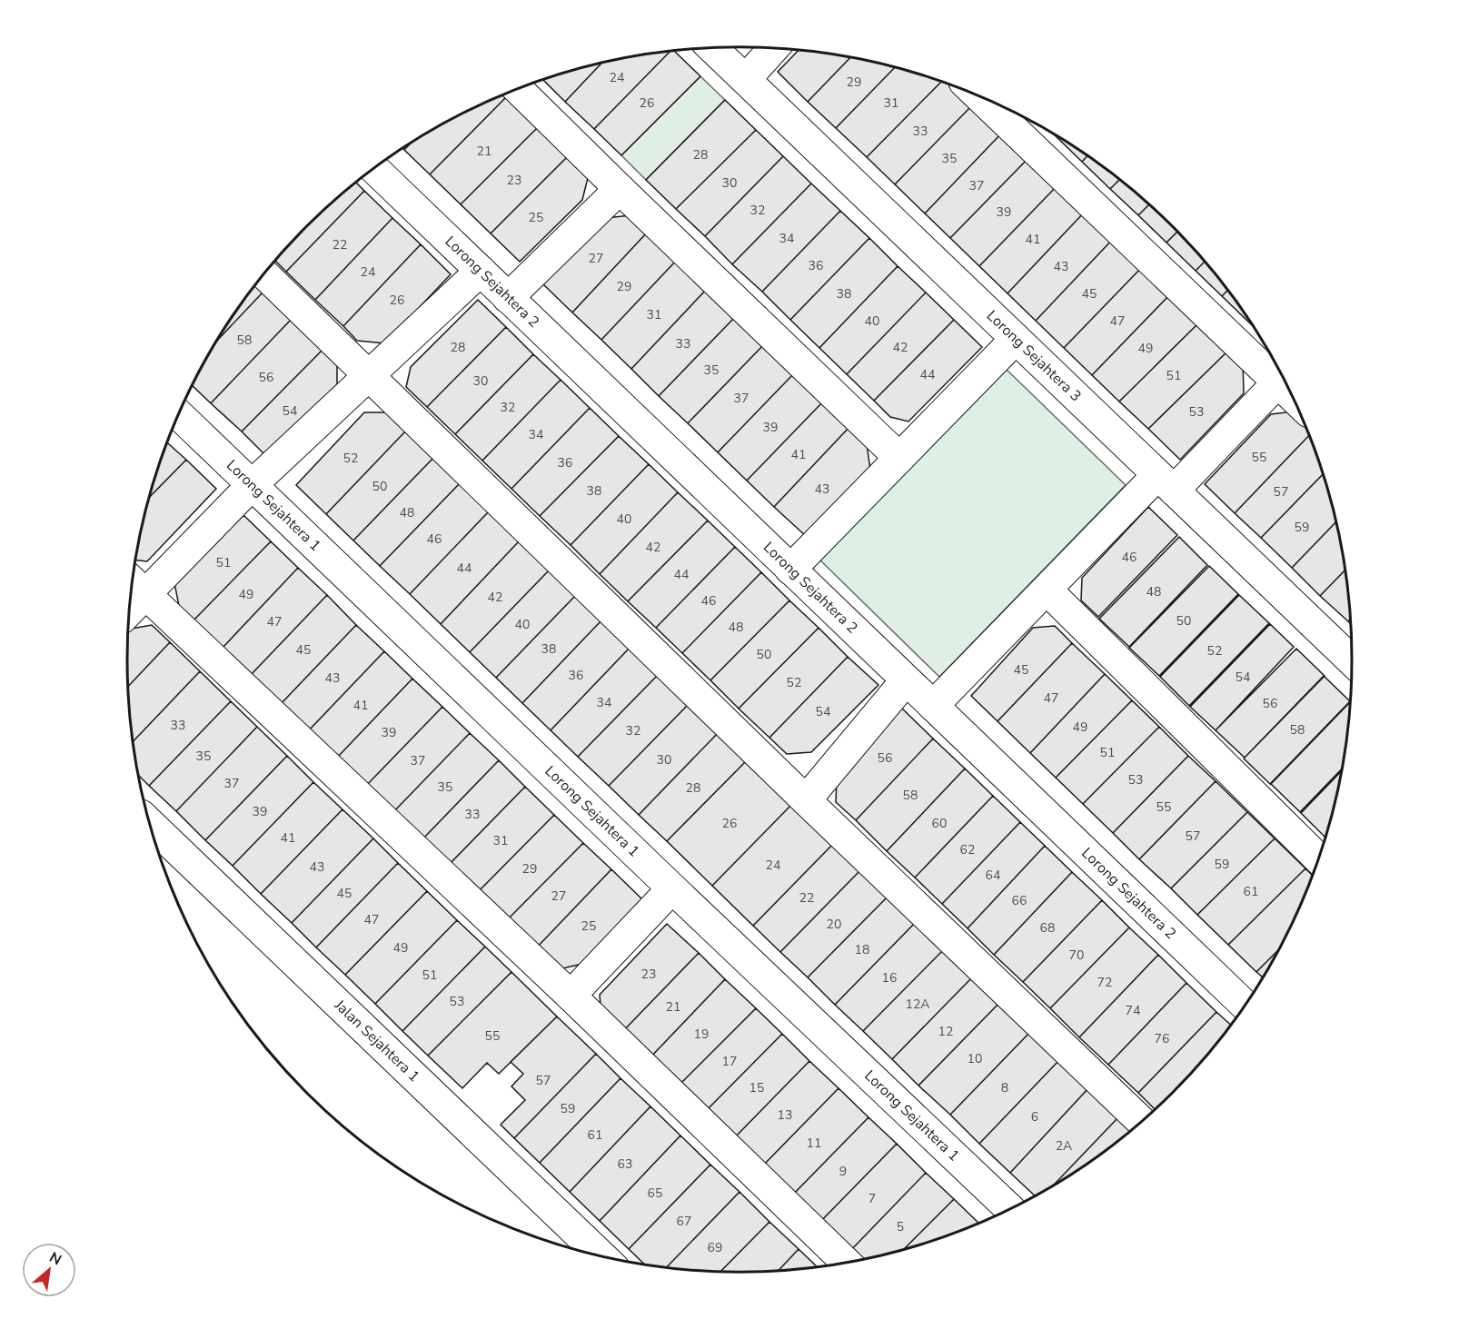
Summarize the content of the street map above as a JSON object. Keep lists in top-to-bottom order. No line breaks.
{"streets":{"street":["Lorong Sejahtera 2","Lorong Sejahtera 3","Lorong Sejahtera 1","Jalan Sejahtera 1"]},"house_numbers":["24","29","26","31","33","21","28","35","23","30","37","32","39","25","34","41","22","27","36","43","24","29","38","45","26","31","40","47","58","33","28","42","49","35","44","51","56","30","37","32","54","53","39","34","41","55","52","36","50","43","38","57","48","40","59","46","42","46","51","44","44","48","49","42","46","50","47","40","48","38","45","52","50","45","36","54","43","52","47","34","56","41","54","33","49","58","32","39","51","35","56","30","37","53","37","35","28","58","55","39","33","26","60","57","41","31","62","59","24","43","29","64","61","45","27","22","66","47","20","25","68","49","18","70","23","51","16","72","53","12A","21","74","12","19","55","76","10","17","57","15","8","59","13","6","61","11","2A","63","9","65","7","67","5","69"],"north":"top right"}
